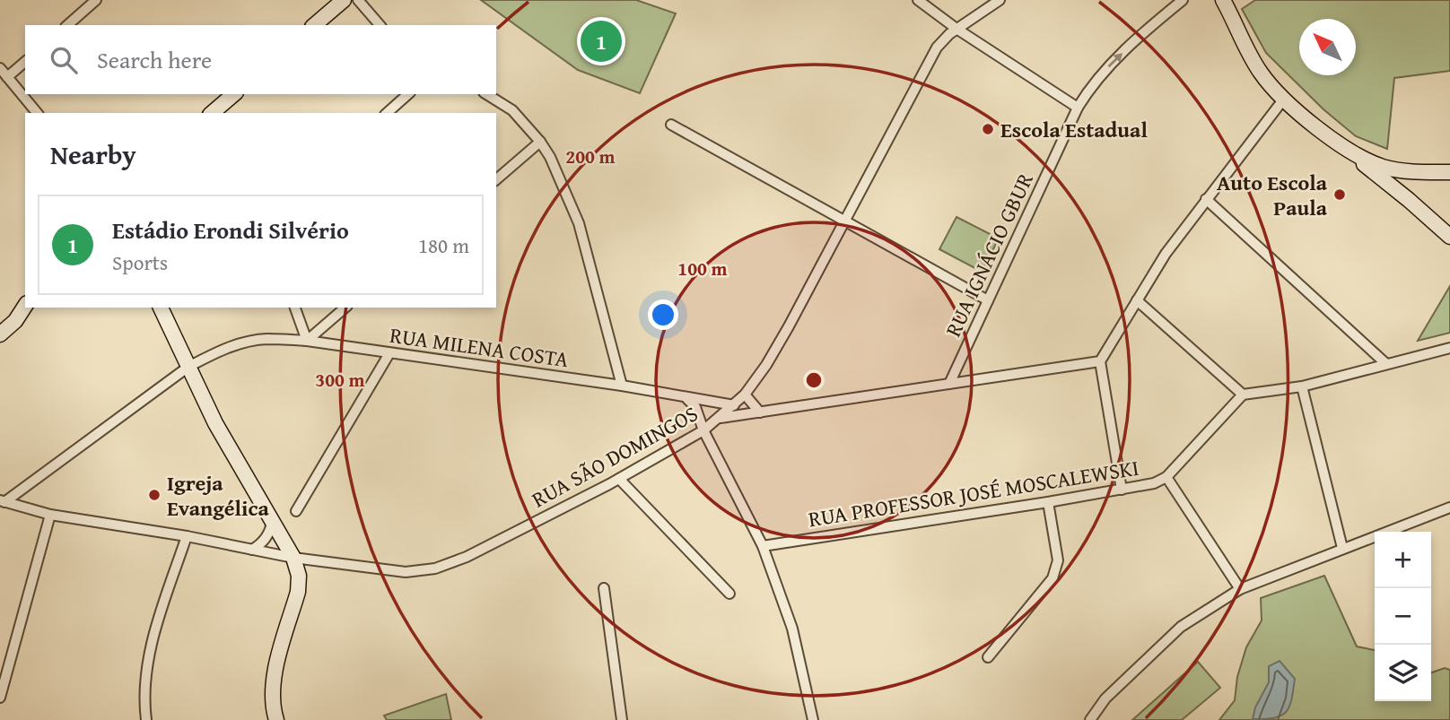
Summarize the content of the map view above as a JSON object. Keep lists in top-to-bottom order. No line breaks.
{"streets":{"street":["RUA IGNÁCIO GBUR","RUA MILENA COSTA","RUA SÃO DOMINGOS","RUA PROFESSOR JOSÉ MOSCALEWSKI"]},"crossings":[["RUA MILENA COSTA","RUA SÃO DOMINGOS"]],"places":["Escola Estadual","Auto Escola Paula","Igreja Evangélica"],"north":"top left","page":{"pins":"1","search":"Search here","heading":"Nearby","list":[{"mark":"1","name":"Estádio Erondi Silvério","note":"Sports","value":"180 m"}],"map_buttons":["+","−"]},"rings":["200 m","100 m","300 m"]}
